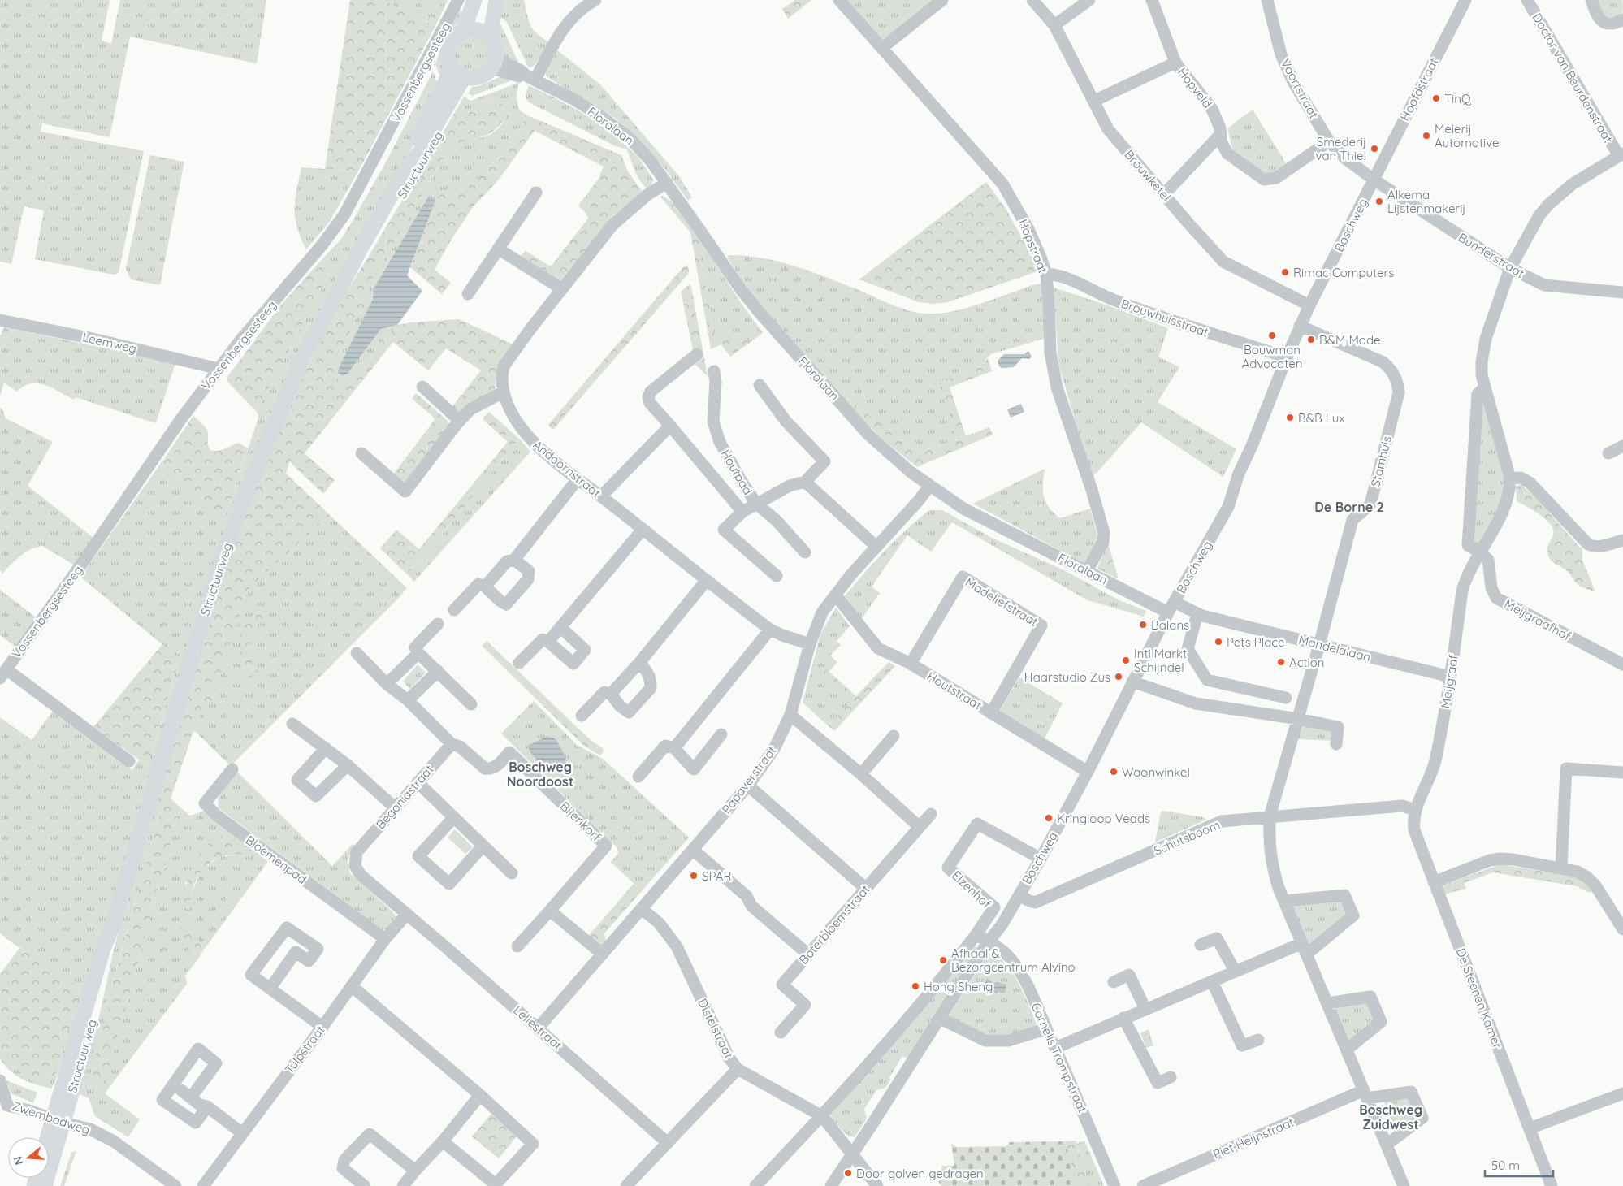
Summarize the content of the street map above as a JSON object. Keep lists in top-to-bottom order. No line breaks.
{"streets":{"main road":["Structuurweg"],"street":["Vossenbergsesteeg","Doctor van Beurdenstraat","Hopveld","Voortstraat","Hoofdstraat","Floralaan","Brouwketel","Boschweg","Hopstraat","Bunderstraat","Brouwhuisstraat","Leemweg","Stamhuis","Andoornstraat","Houtpad","Madeliefstraat","Meijgraafhof","Mandelalaan","Meijgraaf","Houtstraat","Papaverstraat","Begoniastraat","Bijenkorf","Schutsboom","Bloemenpad","Elzenhof","Boterbloemstraat","De Steenen Kamer","Leliestraat","Distelstraat","Tulpstraat","Cornelis Trompstraat","Zwembadweg","Piet Heijnstraat"]},"crossings":[["Vossenbergsesteeg","Leemweg"],["Doctor van Beurdenstraat","Meijgraaf"],["Hopveld","Voortstraat"],["Voortstraat","Hoofdstraat"],["Voortstraat","Boschweg"],["Voortstraat","Bunderstraat"],["Hoofdstraat","Boschweg"],["Hoofdstraat","Bunderstraat"],["Floralaan","Structuurweg"],["Floralaan","Boschweg"],["Floralaan","Hopstraat"],["Floralaan","Andoornstraat"],["Floralaan","Mandelalaan"],["Floralaan","Papaverstraat"],["Structuurweg","Zwembadweg"],["Brouwketel","Boschweg"],["Boschweg","Bunderstraat"],["Boschweg","Brouwhuisstraat"],["Boschweg","Stamhuis"],["Boschweg","Mandelalaan"],["Boschweg","Houtstraat"],["Boschweg","Schutsboom"],["Boschweg","Elzenhof"],["Boschweg","Cornelis Trompstraat"],["Hopstraat","Brouwhuisstraat"],["Bunderstraat","Meijgraaf"],["Stamhuis","Mandelalaan"],["Stamhuis","Schutsboom"],["Stamhuis","Piet Heijnstraat"],["Andoornstraat","Papaverstraat"],["Madeliefstraat","Houtstraat"],["Meijgraafhof","Meijgraaf"],["Mandelalaan","Meijgraaf"],["Meijgraaf","Schutsboom"],["Meijgraaf","De Steenen Kamer"],["Houtstraat","Papaverstraat"],["Papaverstraat","Leliestraat"],["Papaverstraat","Distelstraat"],["Begoniastraat","Bijenkorf"],["Begoniastraat","Leliestraat"],["Begoniastraat","Tulpstraat"],["Schutsboom","De Steenen Kamer"],["Bloemenpad","Tulpstraat"],["Leliestraat","Tulpstraat"]],"districts":["De Borne 2","Boschweg Noordoost","Boschweg Zuidwest"],"places":["TinQ","Meierij Automotive","Smederij van Thiel","Alkema Lijstenmakerij","Rimac Computers","Bouwman Advocaten","B&M Mode","B&B Lux","Balans","Pets Place","Inti Markt Schijndel","Action","Haarstudio Zus","Woonwinkel","Kringloop Veads","SPAR","Afhaal & Bezorgcentrum Alvino","Hong Sheng","Door golven gedragen"],"scale_bar":"50 m","north":"left"}
